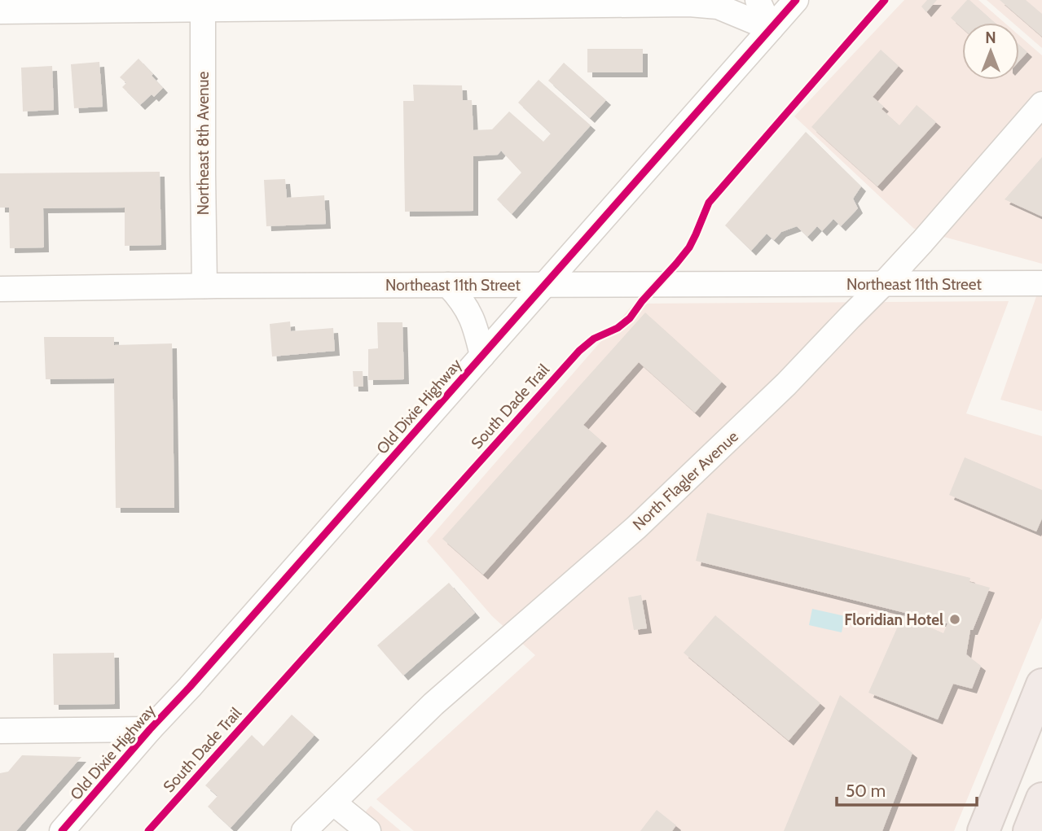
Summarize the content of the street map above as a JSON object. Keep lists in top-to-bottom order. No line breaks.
{"streets":{"street":["Northeast 8th Avenue","Northeast 11th Street","Old Dixie Highway","North Flagler Avenue"],"cycle path":["South Dade Trail"]},"crossings":[["Northeast 8th Avenue","Northeast 11th Street"],["Northeast 11th Street","Old Dixie Highway"],["Northeast 11th Street","North Flagler Avenue"]],"places":["Floridian Hotel"],"scale_bar":"50 m","north":"top"}
